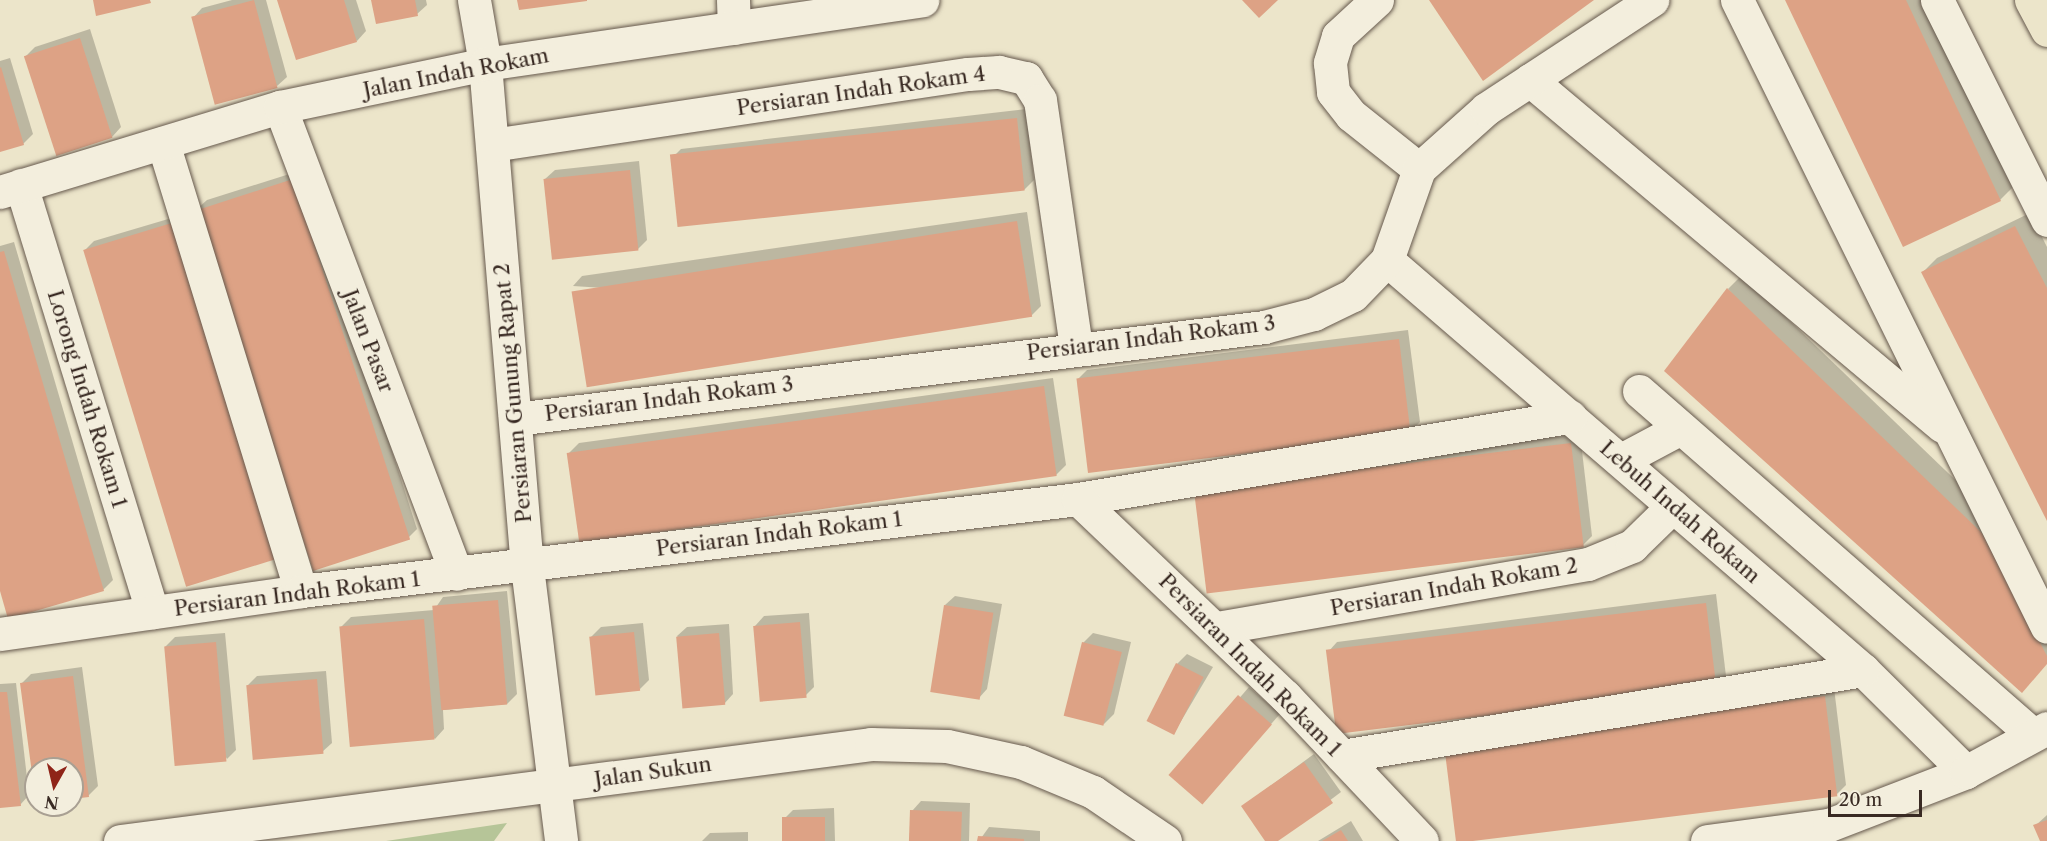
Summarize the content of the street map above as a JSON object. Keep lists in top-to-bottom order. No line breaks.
{"streets":{"street":["Jalan Indah Rokam","Persiaran Indah Rokam 4","Persiaran Indah Rokam 3","Jalan Pasar","Persiaran Gunung Rapat 2","Lorong Indah Rokam 1","Lebuh Indah Rokam","Persiaran Indah Rokam 1","Persiaran Indah Rokam 2","Jalan Sukun"]},"crossings":[["Jalan Indah Rokam","Jalan Pasar"],["Jalan Indah Rokam","Persiaran Gunung Rapat 2"],["Jalan Indah Rokam","Lorong Indah Rokam 1"],["Persiaran Indah Rokam 4","Persiaran Indah Rokam 3"],["Persiaran Indah Rokam 4","Persiaran Gunung Rapat 2"],["Persiaran Indah Rokam 3","Persiaran Gunung Rapat 2"],["Persiaran Indah Rokam 3","Lebuh Indah Rokam"],["Jalan Pasar","Persiaran Indah Rokam 1"],["Persiaran Gunung Rapat 2","Persiaran Indah Rokam 1"],["Persiaran Gunung Rapat 2","Jalan Sukun"],["Lorong Indah Rokam 1","Persiaran Indah Rokam 1"],["Lebuh Indah Rokam","Persiaran Indah Rokam 2"],["Persiaran Indah Rokam 1","Persiaran Indah Rokam 2"]],"scale_bar":"20 m","north":"bottom"}
